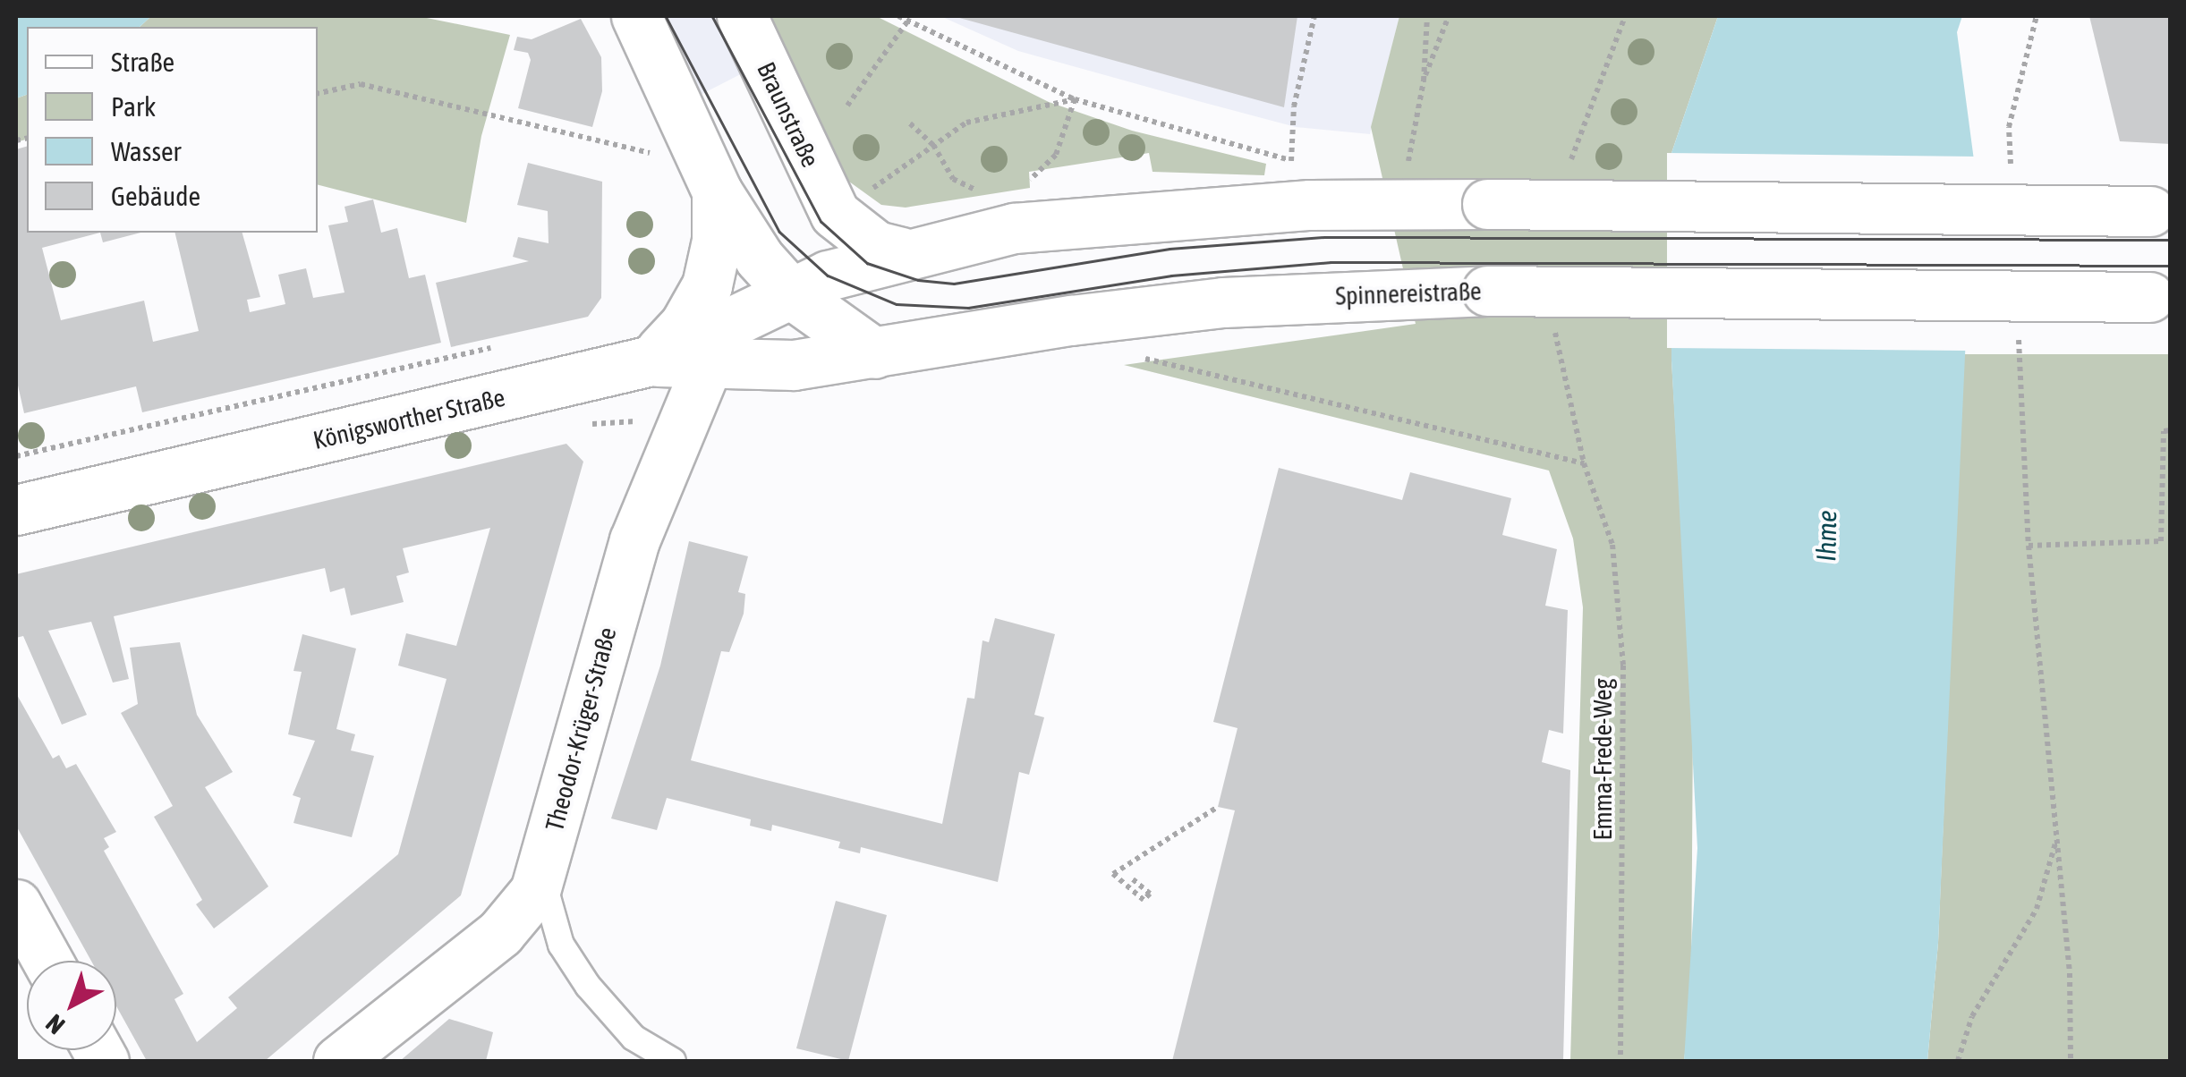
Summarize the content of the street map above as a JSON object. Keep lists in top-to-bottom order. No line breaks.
{"streets":{"street":["Braunstraße","Spinnereistraße","Königsworther Straße","Theodor-Krüger-Straße"],"path":["Emma-Frede-Weg"]},"crossings":[["Spinnereistraße","Königsworther Straße"],["Spinnereistraße","Theodor-Krüger-Straße"],["Königsworther Straße","Theodor-Krüger-Straße"]],"water":["Ihme"],"legend":["Straße","Park","Wasser","Gebäude"],"north":"bottom left"}
